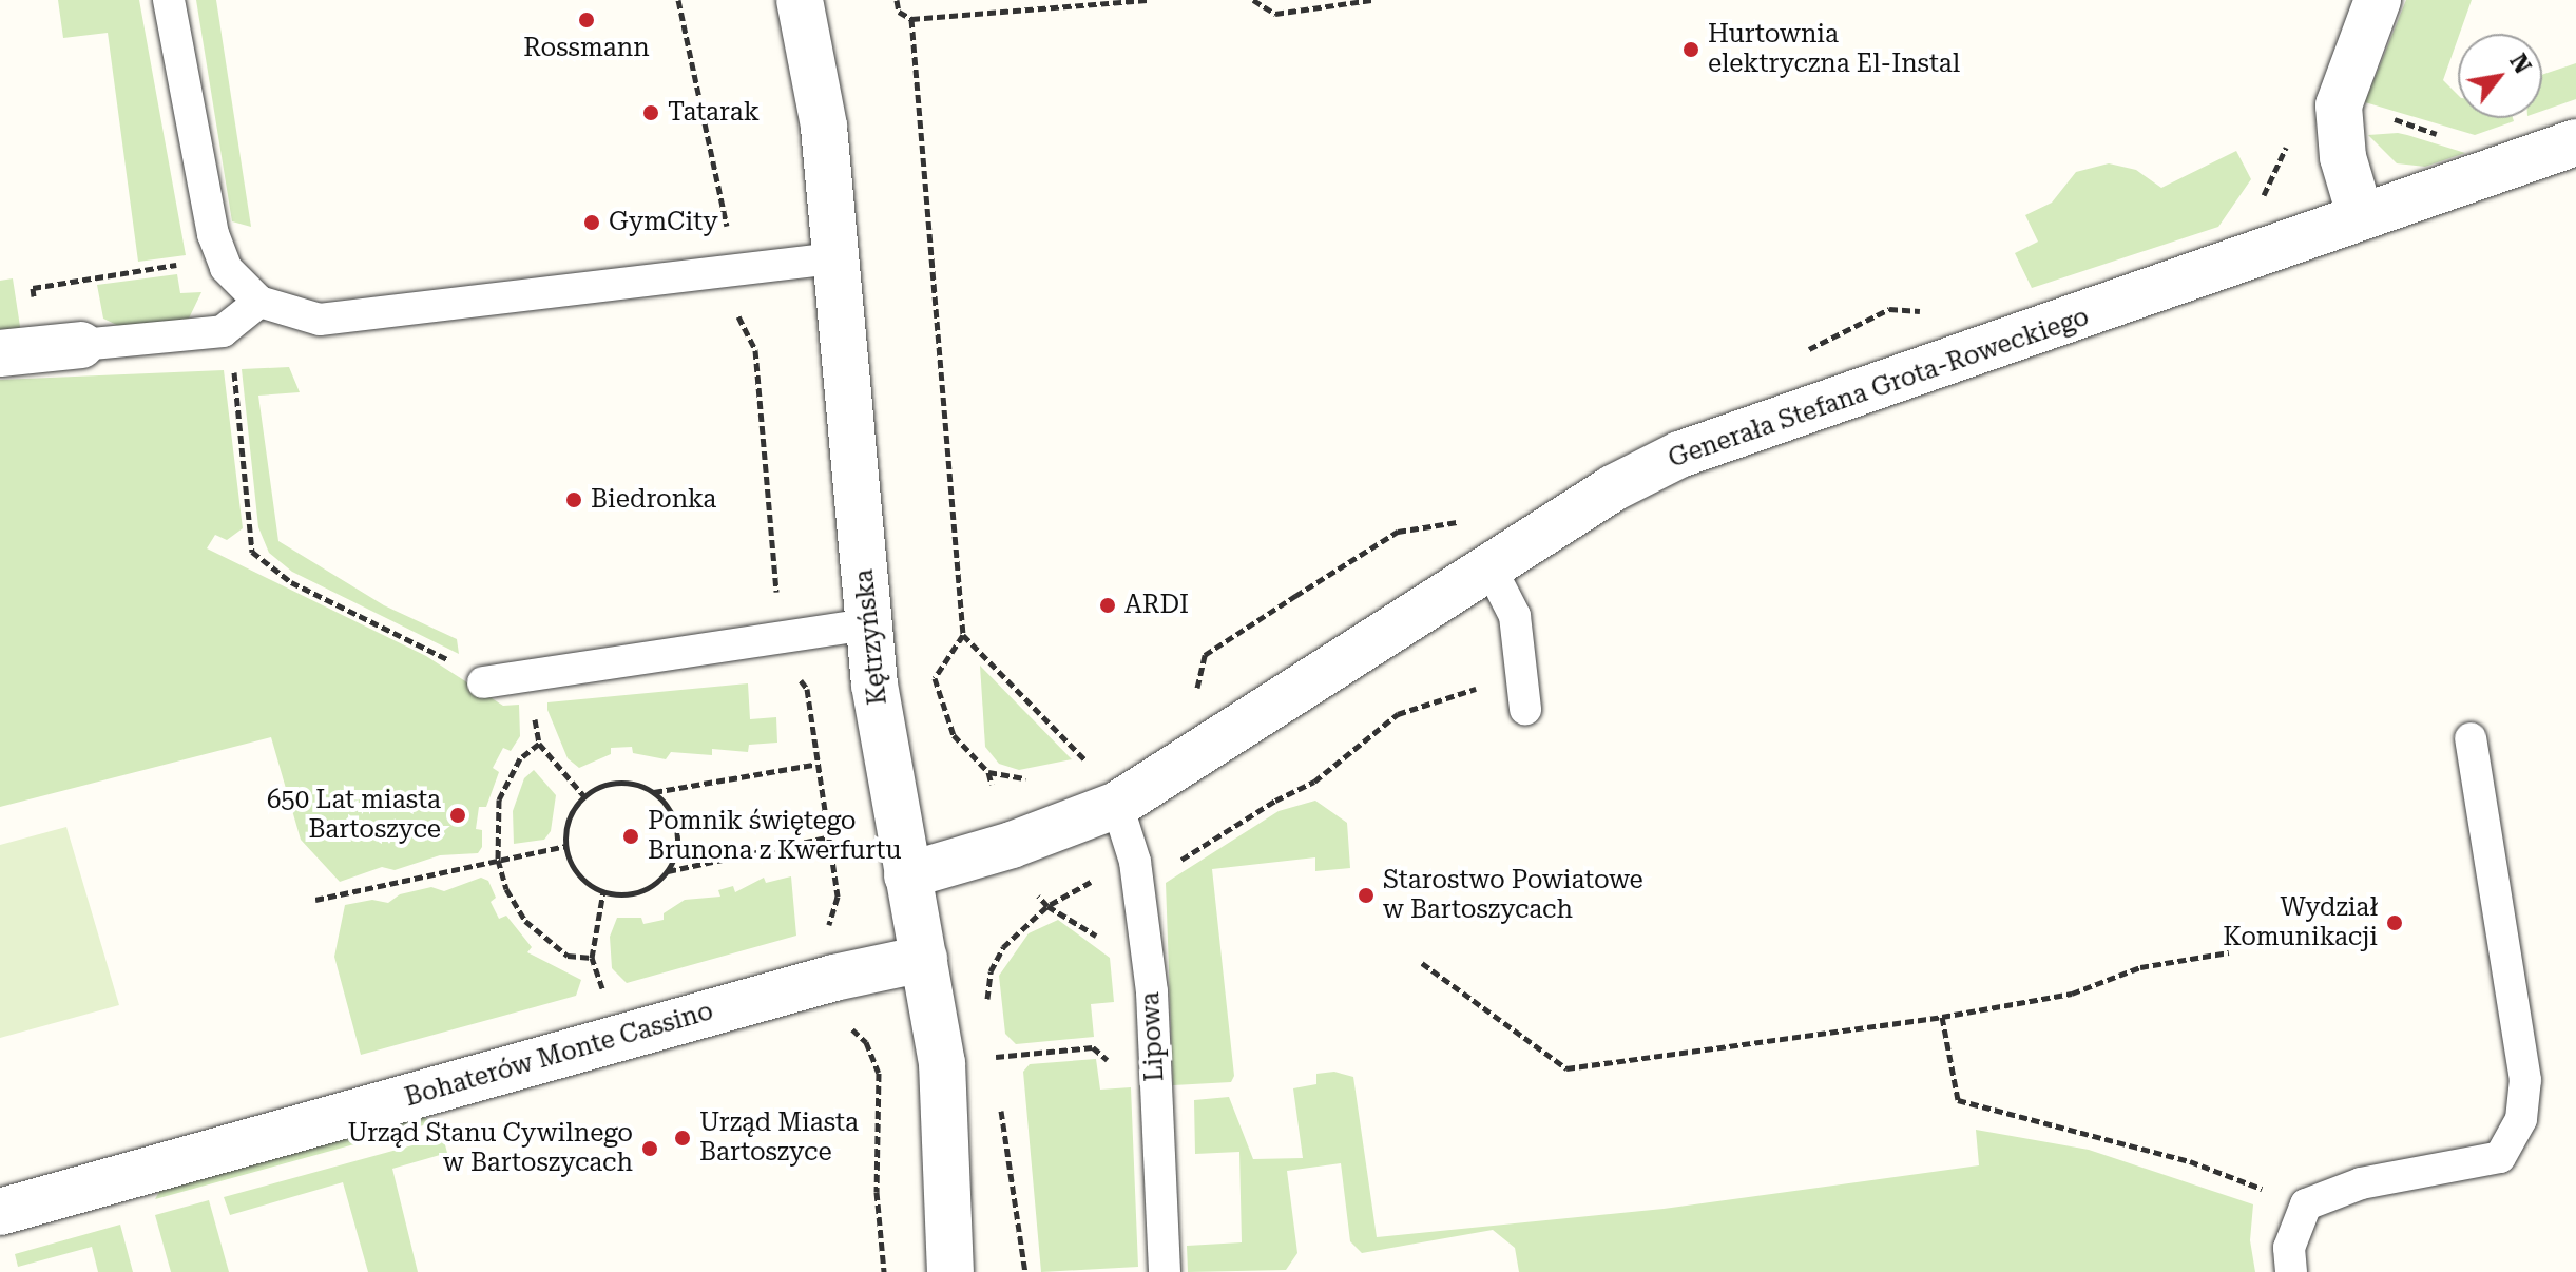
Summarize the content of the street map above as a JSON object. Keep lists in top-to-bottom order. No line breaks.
{"streets":{"street":["Generała Stefana Grota-Roweckiego","Kętrzyńska","Bohaterów Monte Cassino"],"lane":["Lipowa"]},"crossings":[["Generała Stefana Grota-Roweckiego","Kętrzyńska"],["Generała Stefana Grota-Roweckiego","Lipowa"],["Kętrzyńska","Bohaterów Monte Cassino"]],"places":["Rossmann","Hurtownia elektryczna El-Instal","Tatarak","GymCity","Biedronka","ARDI","650 Lat miasta Bartoszyce","Pomnik świętego Brunona z Kwerfurtu","Starostwo Powiatowe w Bartoszycach","Wydział Komunikacji","Urząd Miasta Bartoszyce","Urząd Stanu Cywilnego w Bartoszycach"],"north":"top right"}
